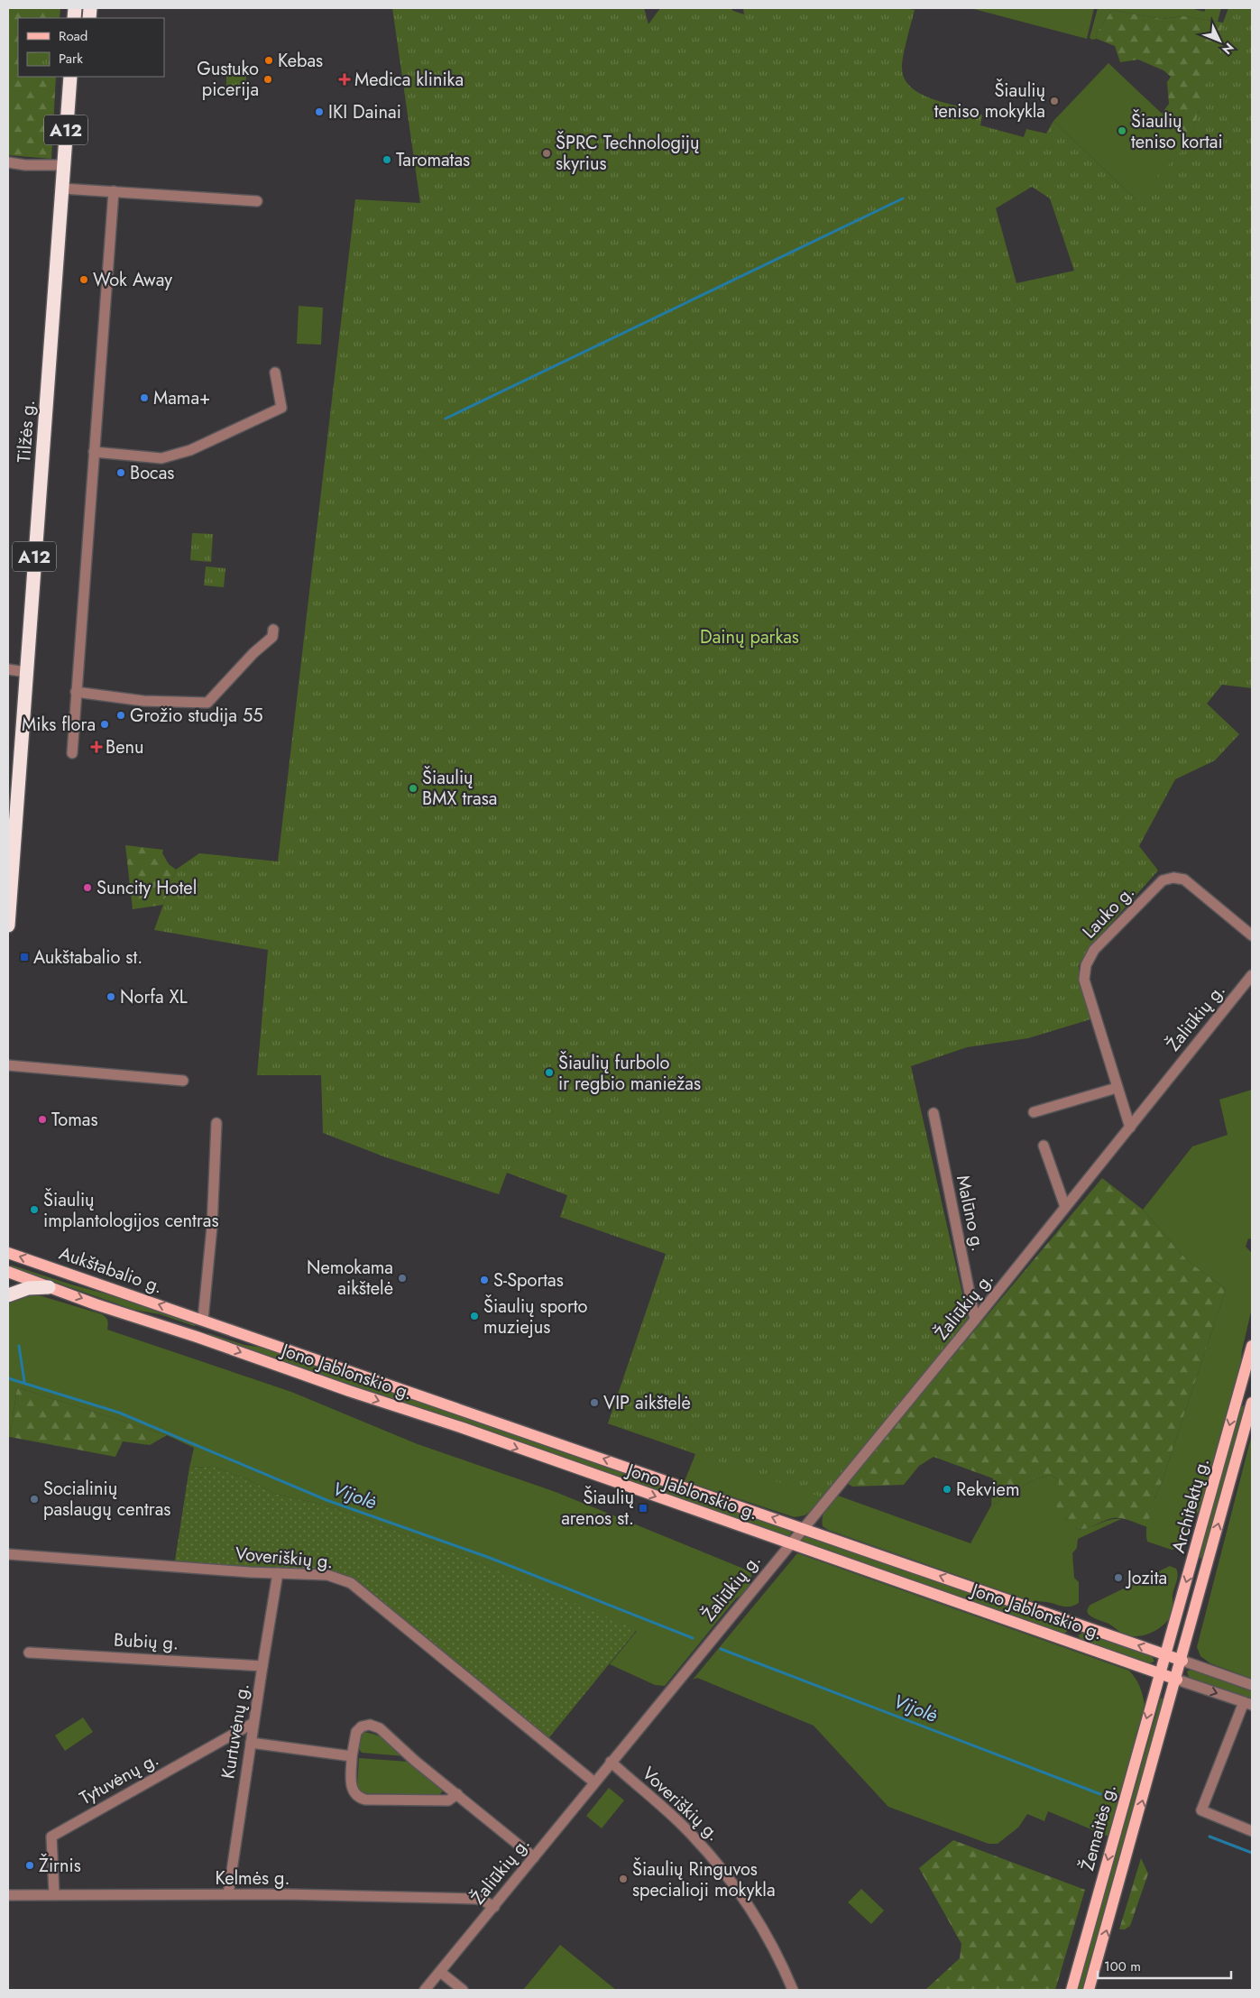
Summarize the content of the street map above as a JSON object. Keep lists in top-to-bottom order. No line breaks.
{"streets":{"highway":["A12","Tilžės g."],"main road":["Aukštabalio g.","Jono Jablonskio g.","Architektų g.","Žemaitės g."],"street":["Lauko g.","Žaliūkių g.","Malūno g.","Voveriškių g.","Bubių g.","Kurtuvėnų g.","Tytuvėnų g.","Kelmės g."]},"crossings":[["Lauko g.","Žaliūkių g."],["Žaliūkių g.","Malūno g."],["Žaliūkių g.","Jono Jablonskio g."],["Žaliūkių g.","Voveriškių g."],["Žaliūkių g.","Kelmės g."],["Aukštabalio g.","Jono Jablonskio g."],["Jono Jablonskio g.","Architektų g."],["Jono Jablonskio g.","Žemaitės g."],["Architektų g.","Žemaitės g."],["Voveriškių g.","Kurtuvėnų g."],["Bubių g.","Kurtuvėnų g."],["Kurtuvėnų g.","Tytuvėnų g."],["Kurtuvėnų g.","Kelmės g."],["Tytuvėnų g.","Kelmės g."]],"water":["Vijolė"],"parks":["Dainų parkas"],"places":{"other":["Kebas","Gustuko picerija","Šiaulių teniso mokykla","IKI Dainai","Šiaulių teniso kortai","ŠPRC Technologijų skyrius","Taromatas","Wok Away","Mama+","Bocas","Grožio studija 55","Miks flora","Šiaulių BMX trasa","Suncity Hotel","Norfa XL","Šiaulių furbolo ir regbio maniežas","Tomas","Šiaulių implantologijos centras","Nemokama aikštelė","S-Sportas","Šiaulių sporto muziejus","VIP aikštelė","Rekviem","Socialinių paslaugų centras","Jozita","Žirnis","Šiaulių Ringuvos specialioji mokykla"],"health":["Medica klinika","Benu"],"transit":["Aukštabalio st.","Šiaulių arenos st."]},"legend":["Road","Park"],"scale_bar":"100 m","north":"bottom right"}
